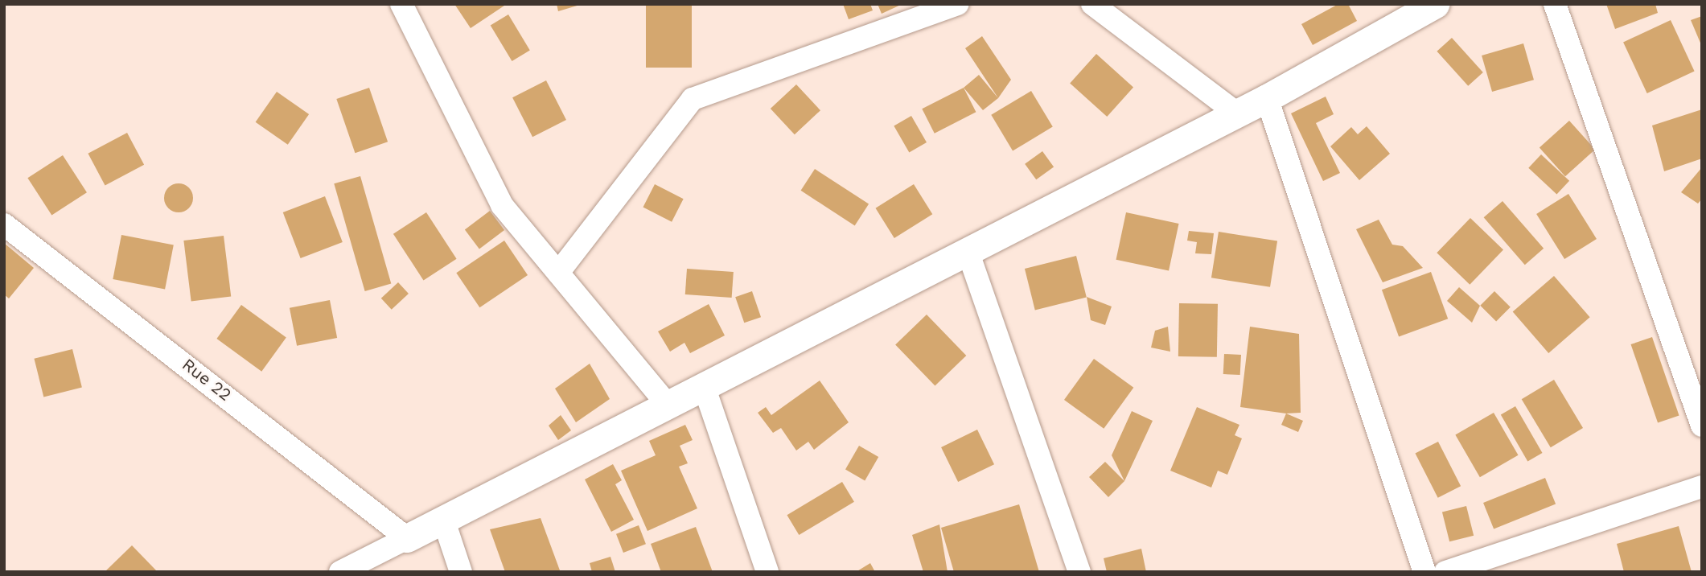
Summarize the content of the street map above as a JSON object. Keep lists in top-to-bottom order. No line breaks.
{"streets":{"street":["Rue 22"]}}
